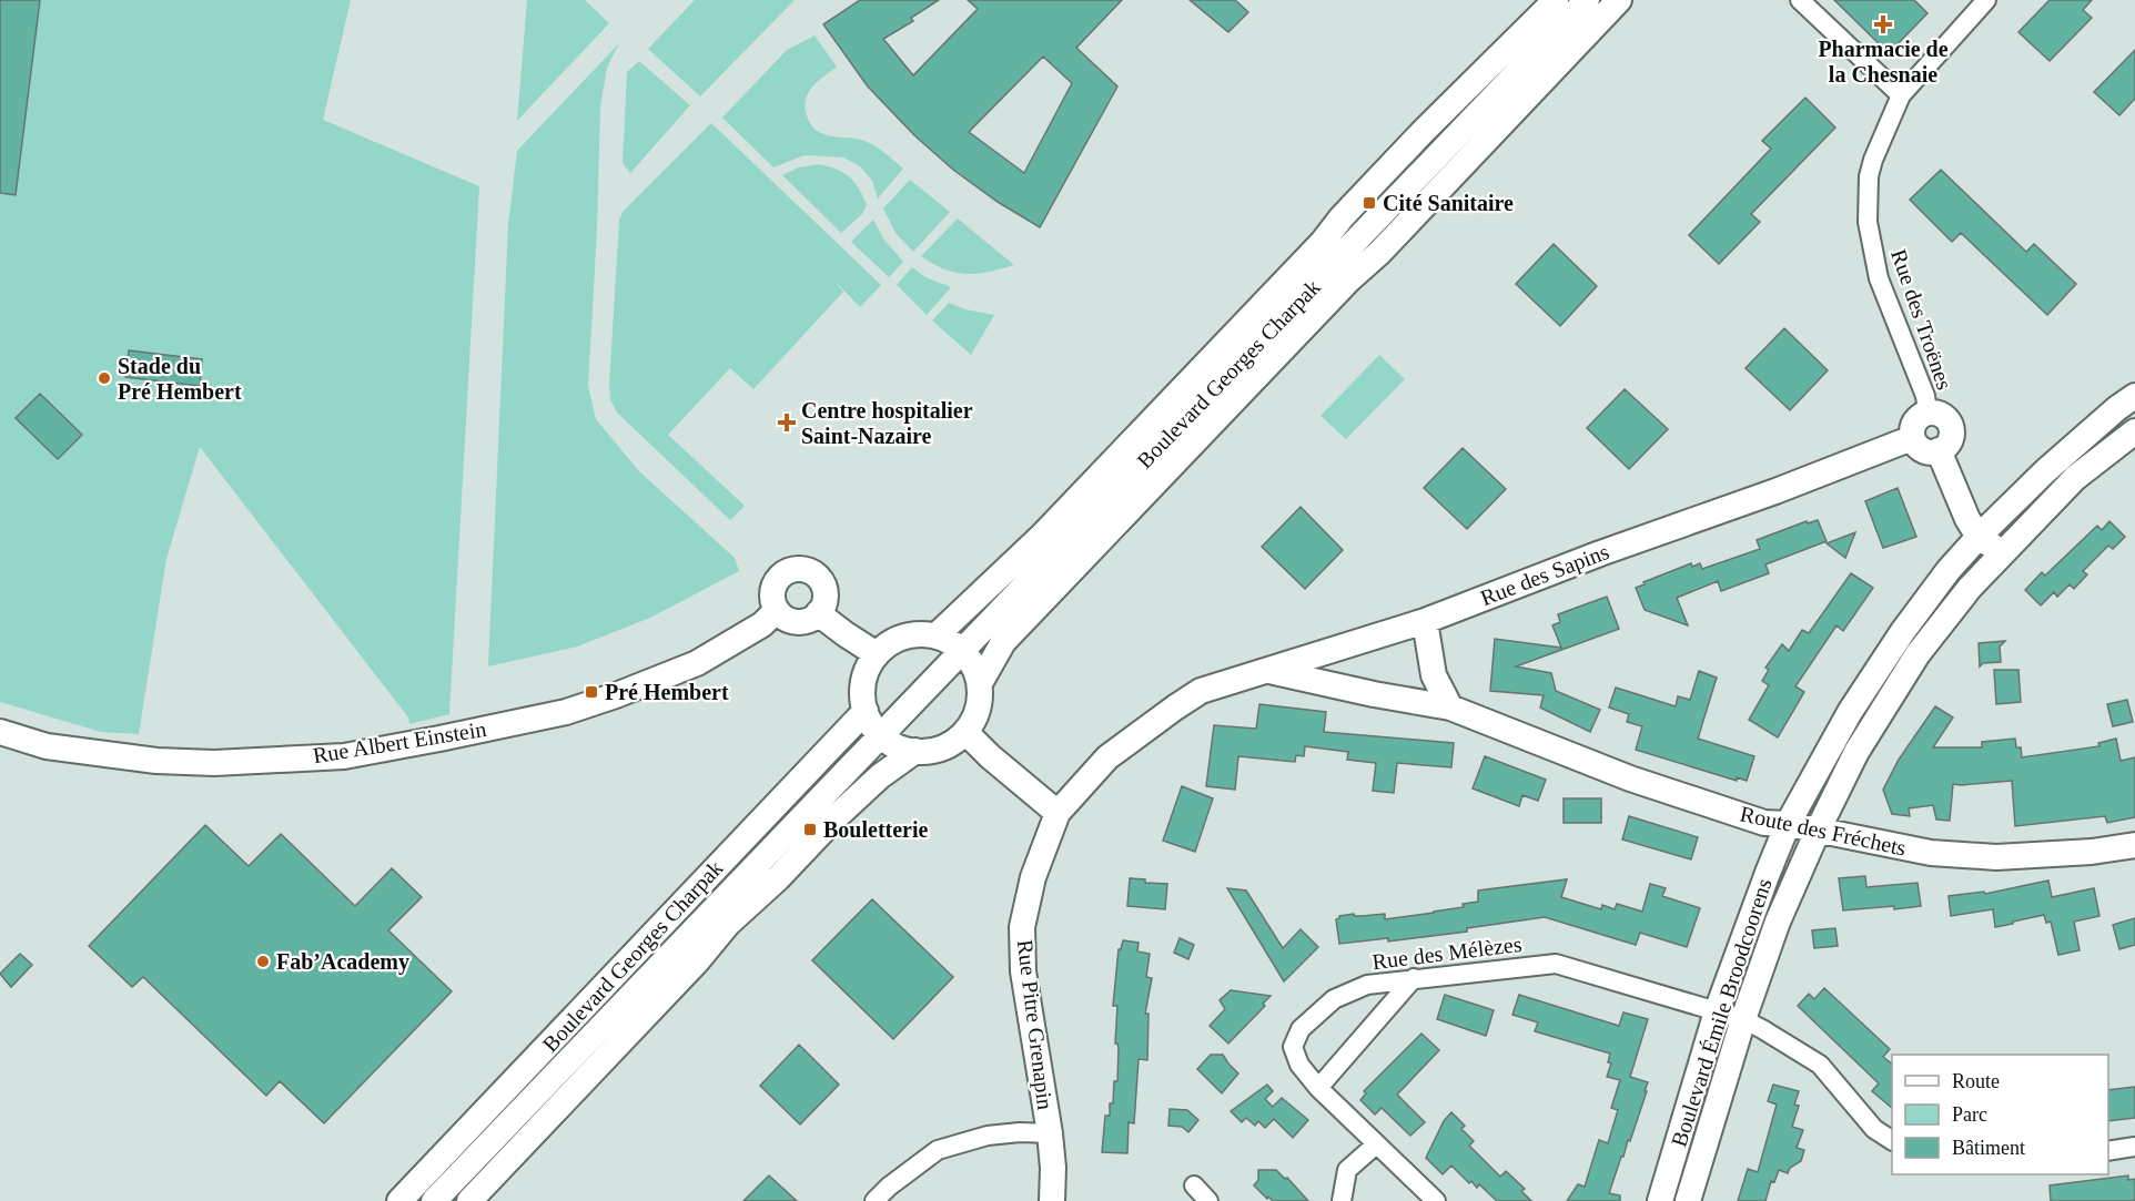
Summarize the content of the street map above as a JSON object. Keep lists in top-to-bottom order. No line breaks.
{"streets":{"street":["Rue des Troënes","Boulevard Georges Charpak","Rue des Sapins","Rue Albert Einstein","Route des Fréchets","Rue des Mélèzes","Boulevard Émile Broodcoorens","Rue Pitre Grenapin"]},"crossings":[["Rue des Troënes","Rue des Sapins"],["Rue des Sapins","Route des Fréchets"],["Rue des Sapins","Rue Pitre Grenapin"],["Route des Fréchets","Boulevard Émile Broodcoorens"],["Rue des Mélèzes","Boulevard Émile Broodcoorens"]],"places":{"health":["Pharmacie de la Chesnaie","Centre hospitalier Saint-Nazaire"],"transit":["Cité Sanitaire","Pré Hembert","Bouletterie"],"other":["Stade du Pré Hembert","Fab’Academy"]},"legend":["Route","Parc","Bâtiment"]}
